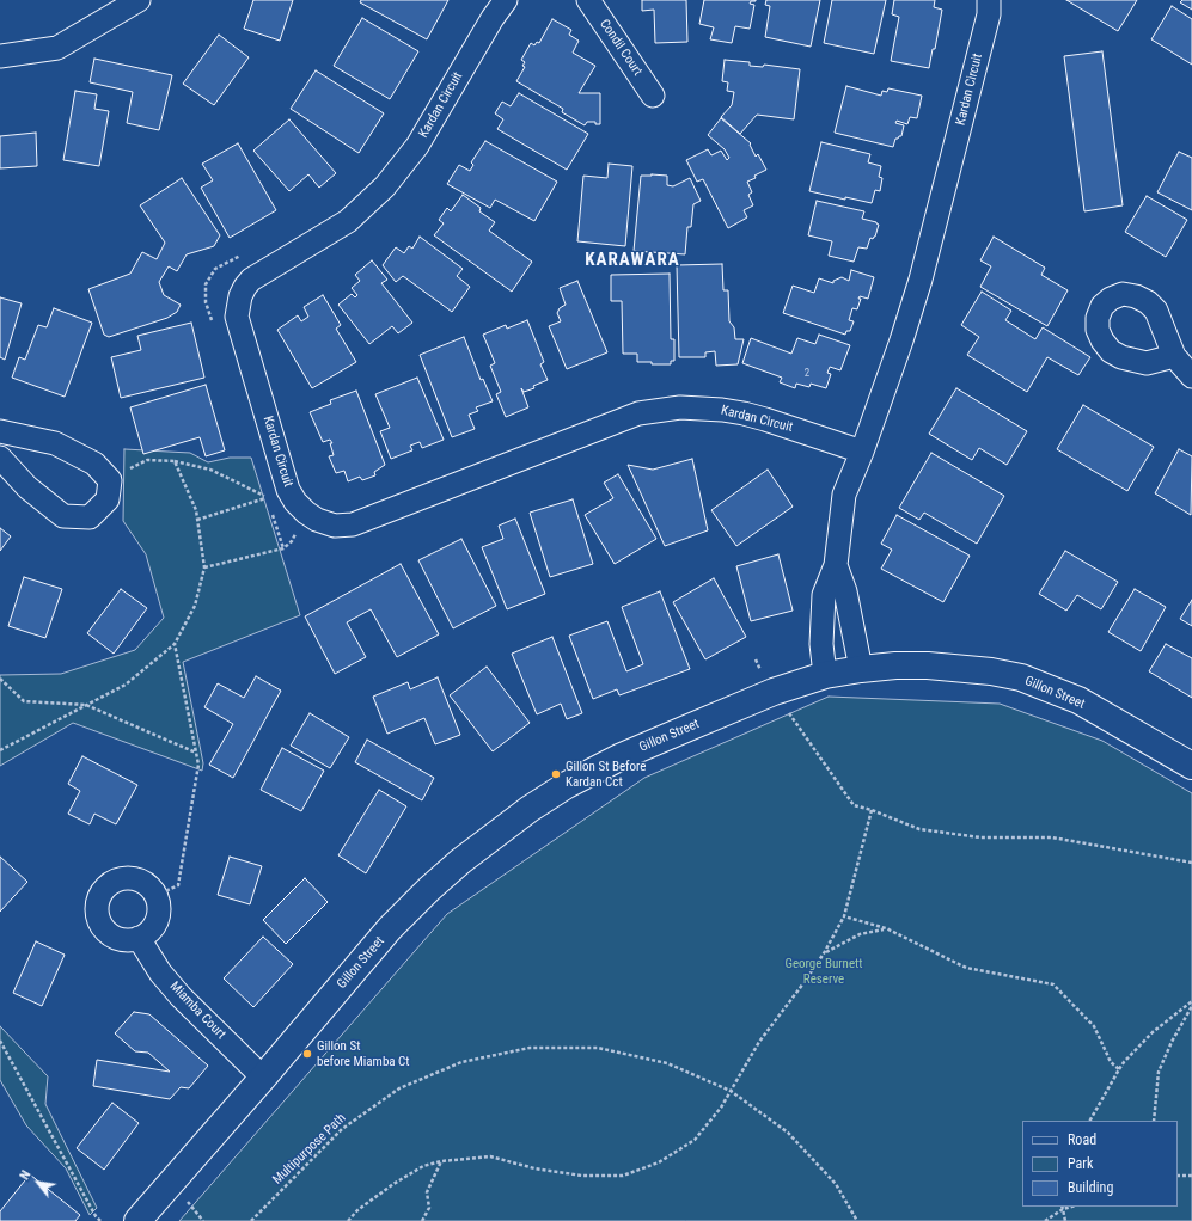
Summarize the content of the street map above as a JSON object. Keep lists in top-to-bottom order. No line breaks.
{"streets":{"street":["Condil Court","Kardan Circuit","Gillon Street","Miamba Court"],"path":["Multipurpose Path"]},"crossings":[["Kardan Circuit","Gillon Street"],["Gillon Street","Miamba Court"]],"districts":["KARAWARA"],"parks":["George Burnett Reserve"],"places":["Gillon St Before Kardan Cct","Gillon St before Miamba Ct"],"house_numbers":["2"],"legend":["Road","Park","Building"],"north":"top left"}
